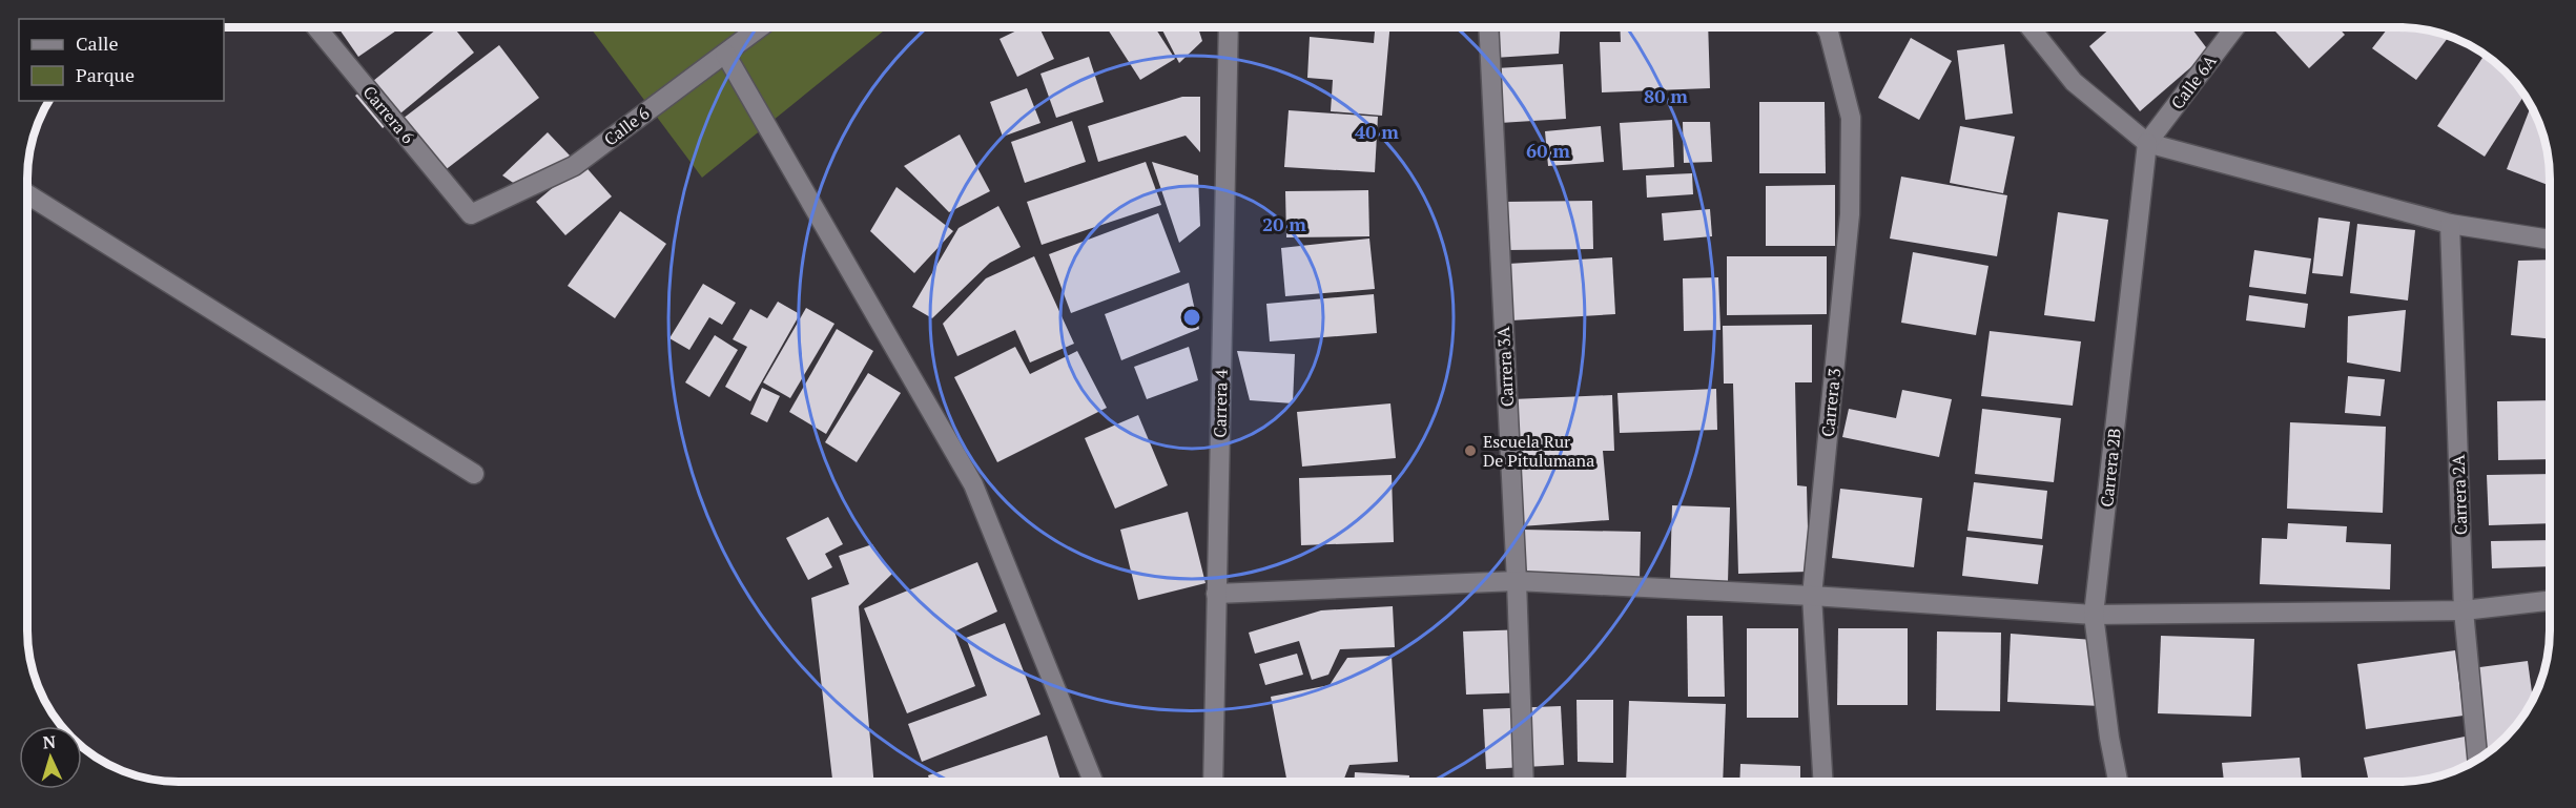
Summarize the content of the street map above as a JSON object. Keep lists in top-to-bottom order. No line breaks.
{"streets":{"street":["Calle 6A","Carrera 6","Calle 6","Carrera 3A","Carrera 3","Carrera 4","Carrera 2B","Carrera 2A"]},"crossings":[["Calle 6A","Carrera 2B"],["Carrera 6","Calle 6"]],"places":["Escuela Rur De Pitulumana"],"legend":["Calle","Parque"],"north":"top","rings":["80 m","40 m","60 m","20 m"]}
